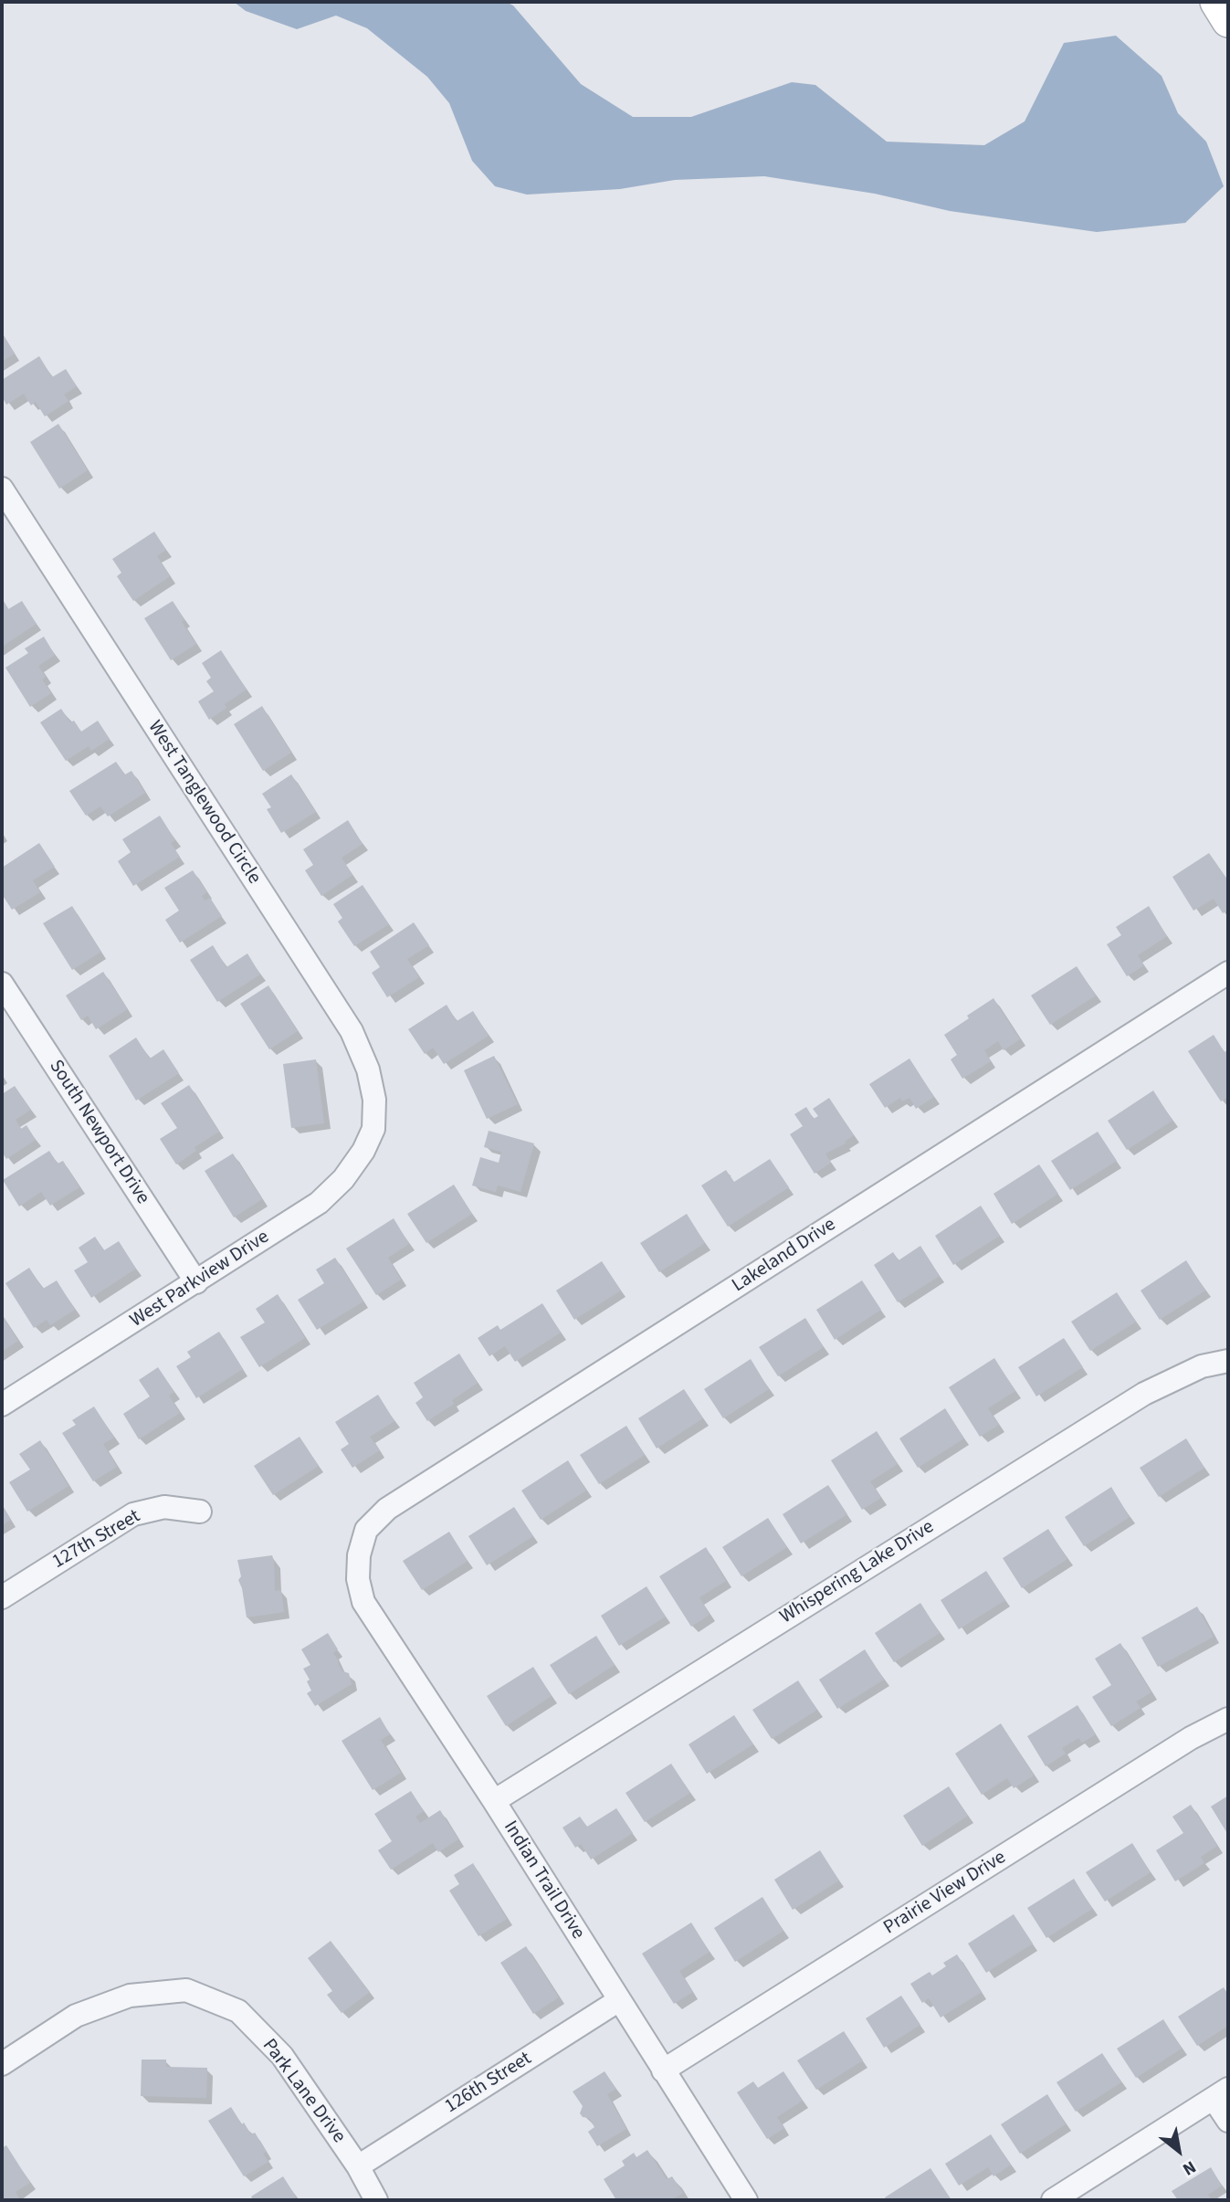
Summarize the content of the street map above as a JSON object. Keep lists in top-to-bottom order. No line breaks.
{"streets":{"street":["West Tanglewood Circle","South Newport Drive","Lakeland Drive","West Parkview Drive","127th Street","Whispering Lake Drive","Indian Trail Drive","Prairie View Drive","126th Street","Park Lane Drive"]},"crossings":[["West Tanglewood Circle","West Parkview Drive"],["South Newport Drive","West Parkview Drive"],["Lakeland Drive","Indian Trail Drive"],["Whispering Lake Drive","Indian Trail Drive"],["Indian Trail Drive","Prairie View Drive"],["Indian Trail Drive","126th Street"],["126th Street","Park Lane Drive"]],"north":"bottom right"}
